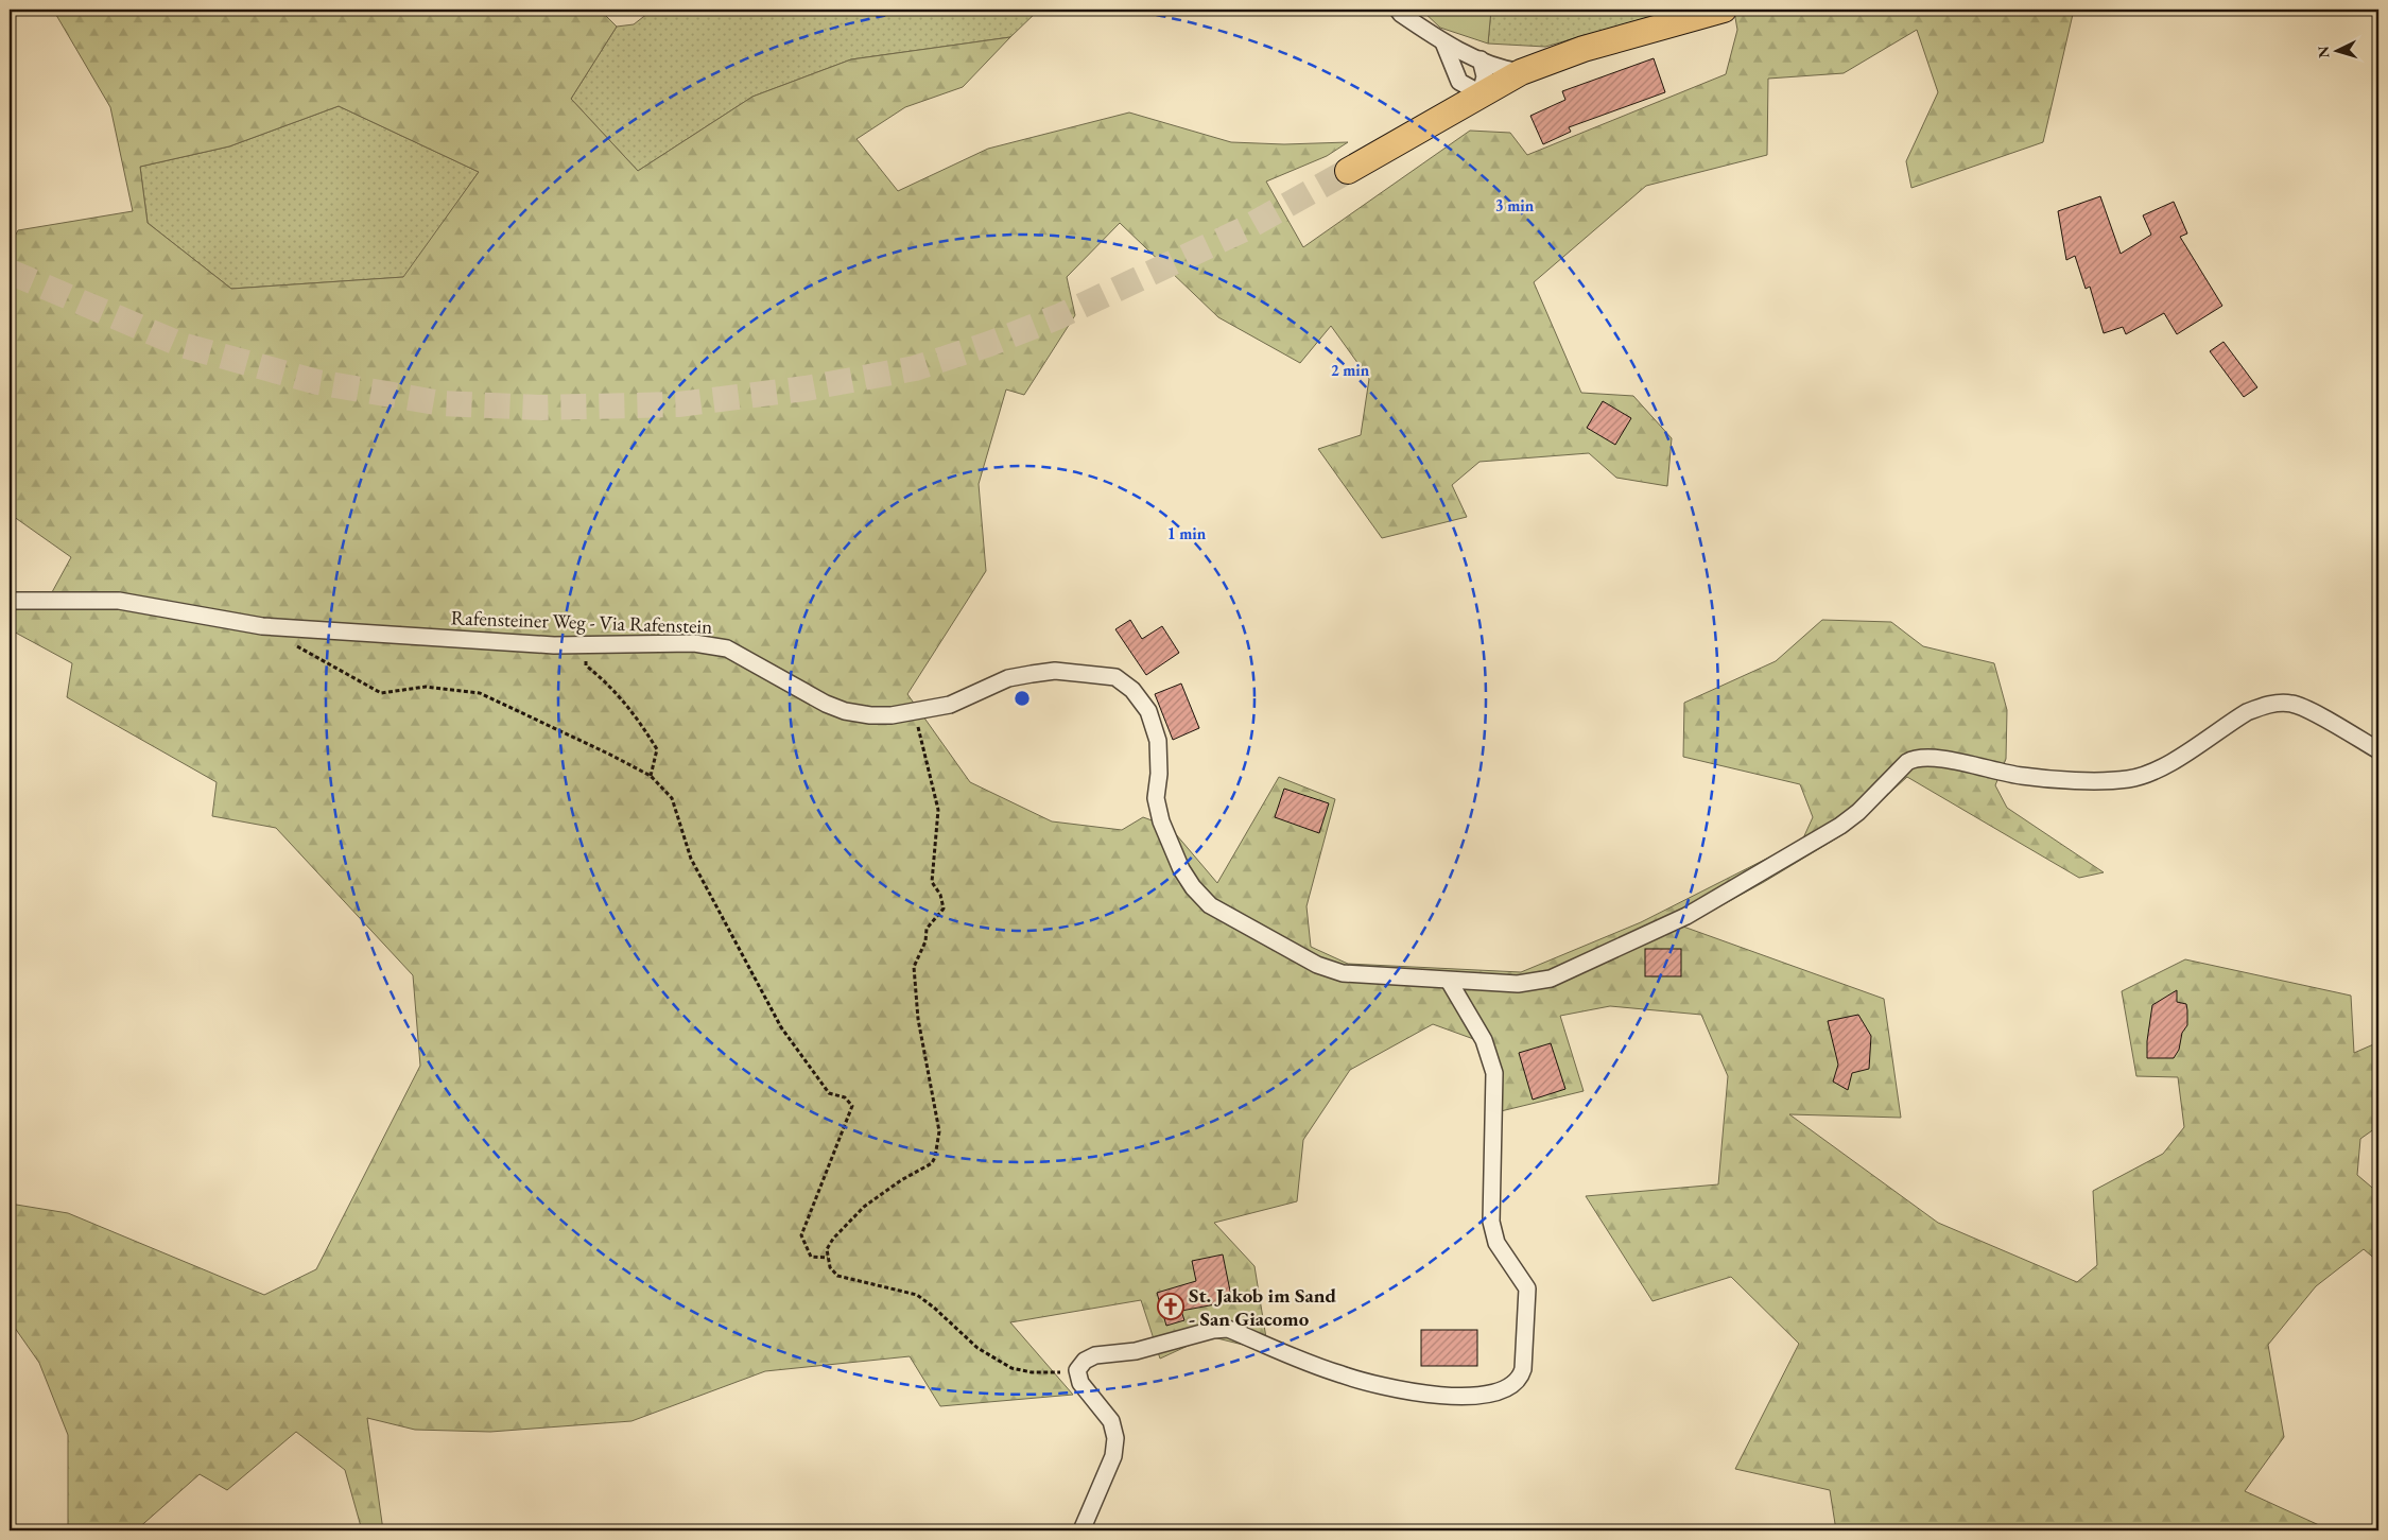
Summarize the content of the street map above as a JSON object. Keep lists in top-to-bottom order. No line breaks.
{"streets":{"street":["Rafensteiner Weg - Via Rafenstein"]},"places":{"church":["St. Jakob im Sand - San Giacomo"]},"north":"left","rings":["3 min","2 min","1 min"]}
